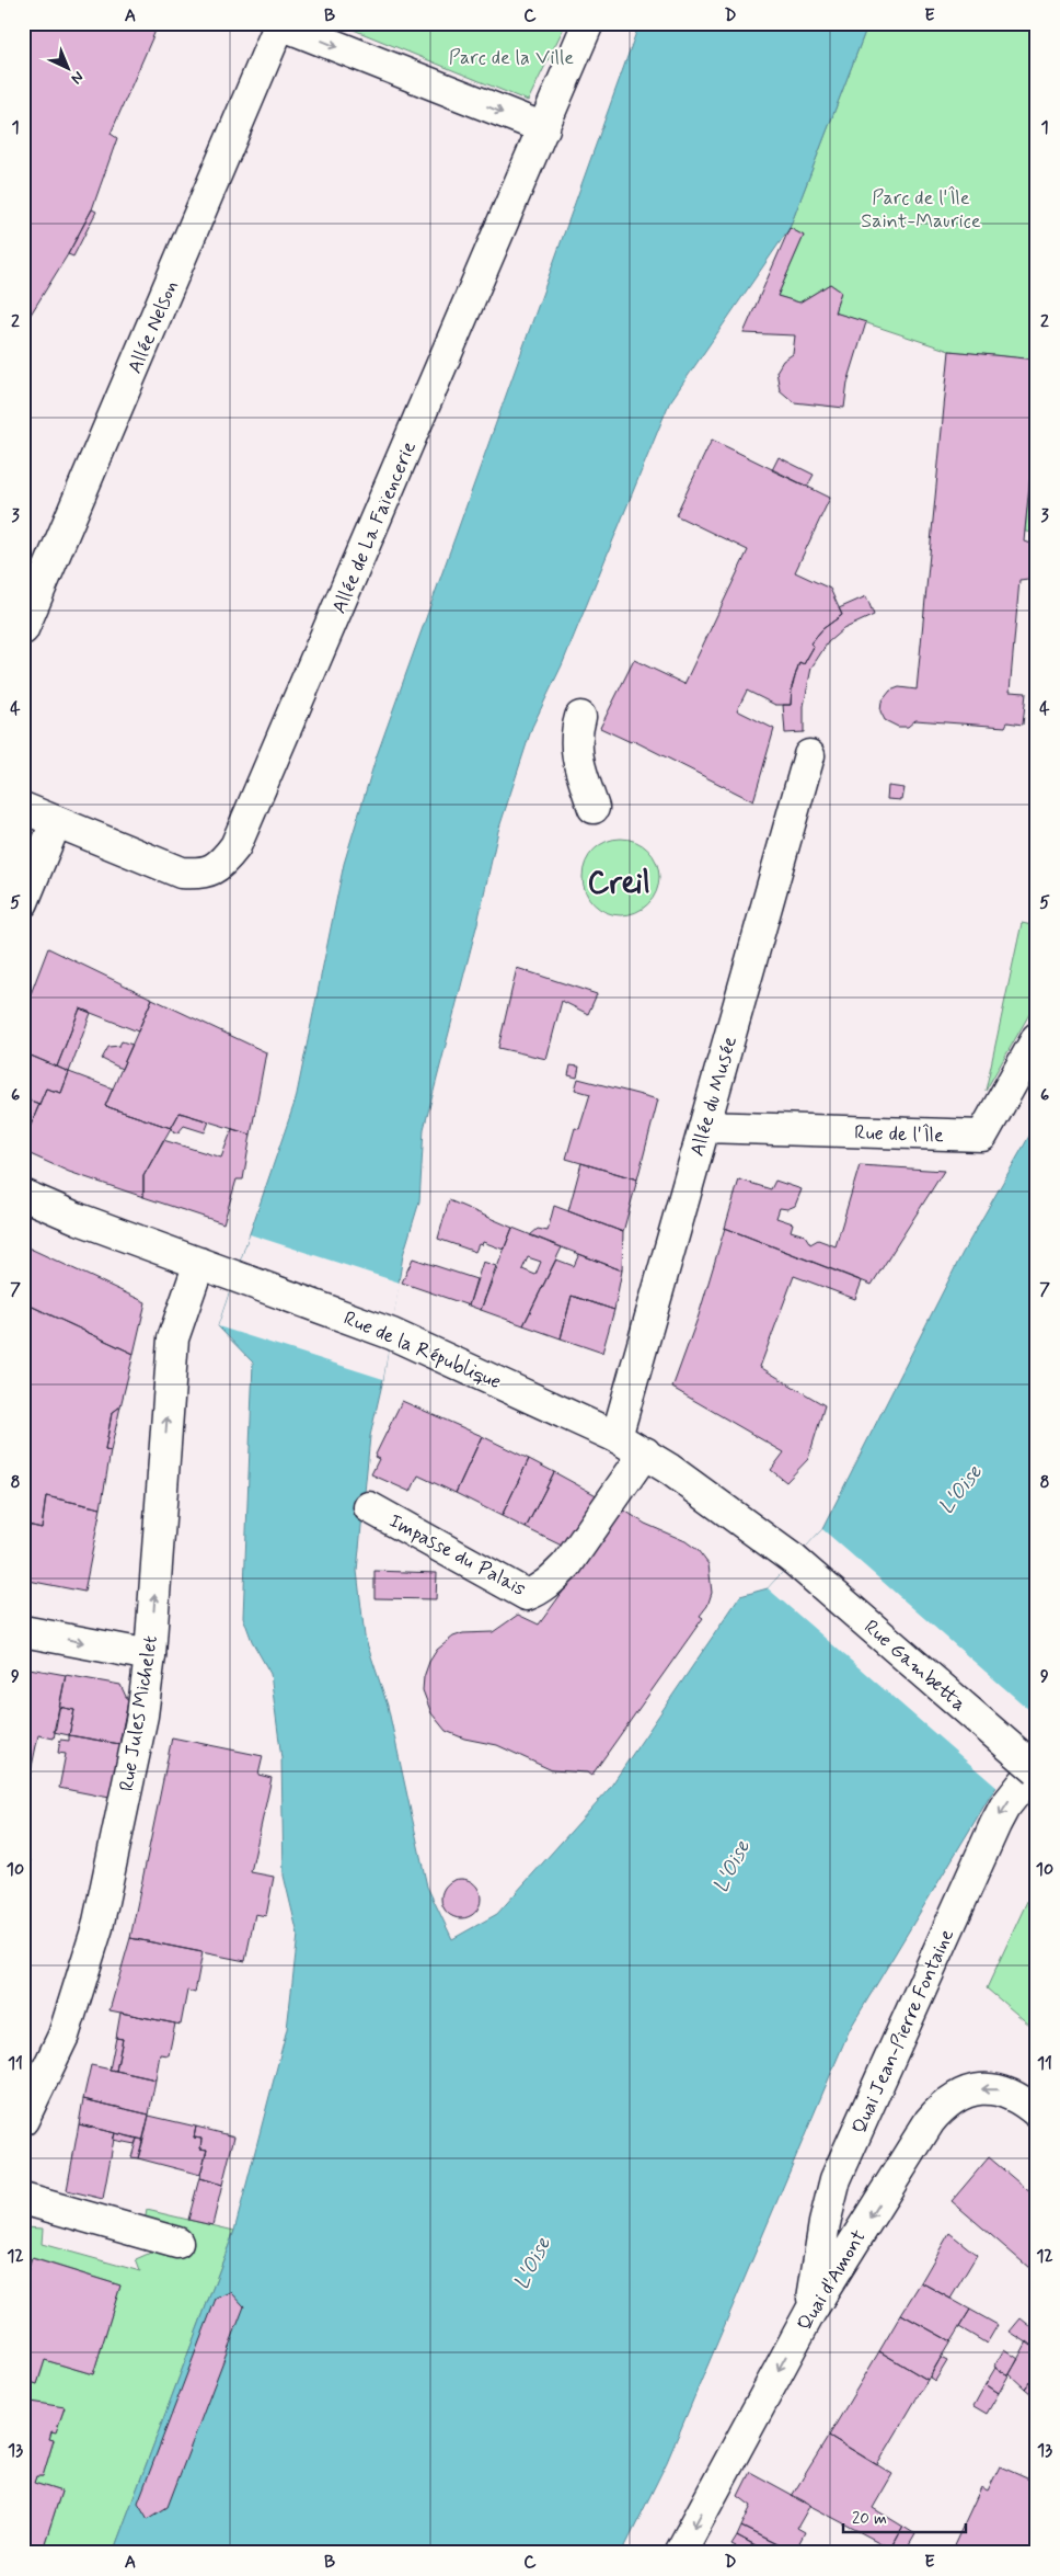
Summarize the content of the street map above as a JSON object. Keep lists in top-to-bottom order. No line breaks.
{"streets":{"street":["Allée Nelson","Allée de La Faïencerie","Allée du Musée","Rue de l'Île","Rue de la République","Impasse du Palais","Rue Gambetta","Rue Jules Michelet","Quai Jean-Pierre Fontaine","Quai d'Amont"]},"crossings":[["Allée du Musée","Rue de l'Île"],["Allée du Musée","Rue de la République"],["Rue de la République","Impasse du Palais"],["Rue de la République","Rue Gambetta"],["Rue de la République","Rue Jules Michelet"],["Rue Gambetta","Quai Jean-Pierre Fontaine"],["Quai Jean-Pierre Fontaine","Quai d'Amont"]],"one_way":["Rue Jules Michelet","Quai Jean-Pierre Fontaine","Quai d'Amont"],"districts":["Creil"],"water":["L'Oise"],"parks":["Parc de la Ville","Parc de l'Île Saint-Maurice"],"scale_bar":"20 m","north":"bottom right","grid":{"columns":["A","B","C","D","E"],"rows":["1","2","3","4","5","6","7","8","9","10","11","12","13"]}}
